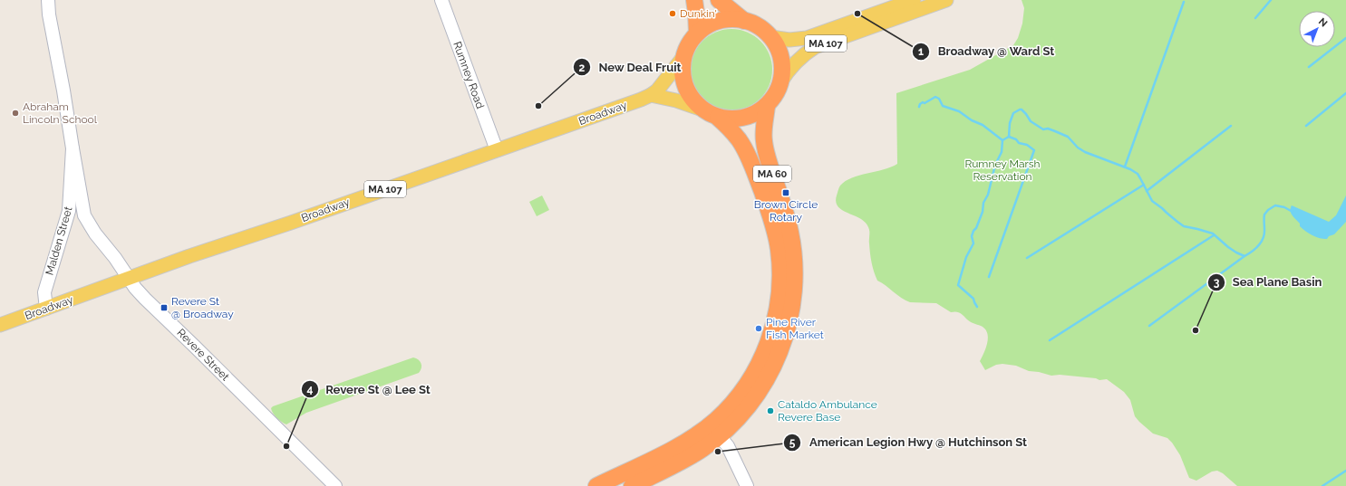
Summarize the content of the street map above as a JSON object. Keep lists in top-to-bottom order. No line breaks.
{"streets":{"highway":["MA 60"],"main road":["MA 107","Broadway"],"street":["Rumney Road","Malden Street","Revere Street"]},"crossings":[["MA 107","Broadway"],["MA 107","MA 60"],["Rumney Road","Broadway"],["Broadway","MA 60"],["Broadway","Malden Street"],["Broadway","Revere Street"],["Malden Street","Revere Street"]],"parks":["Rumney Marsh Reservation"],"places":{"other":["Dunkin'","Broadway @ Ward St","New Deal Fruit","Abraham Lincoln School","Pine River Fish Market","Sea Plane Basin","Cataldo Ambulance Revere Base","Revere St @ Lee St","American Legion Hwy @ Hutchinson St"],"transit":["Brown Circle Rotary","Revere St @ Broadway"]},"north":"top right"}
